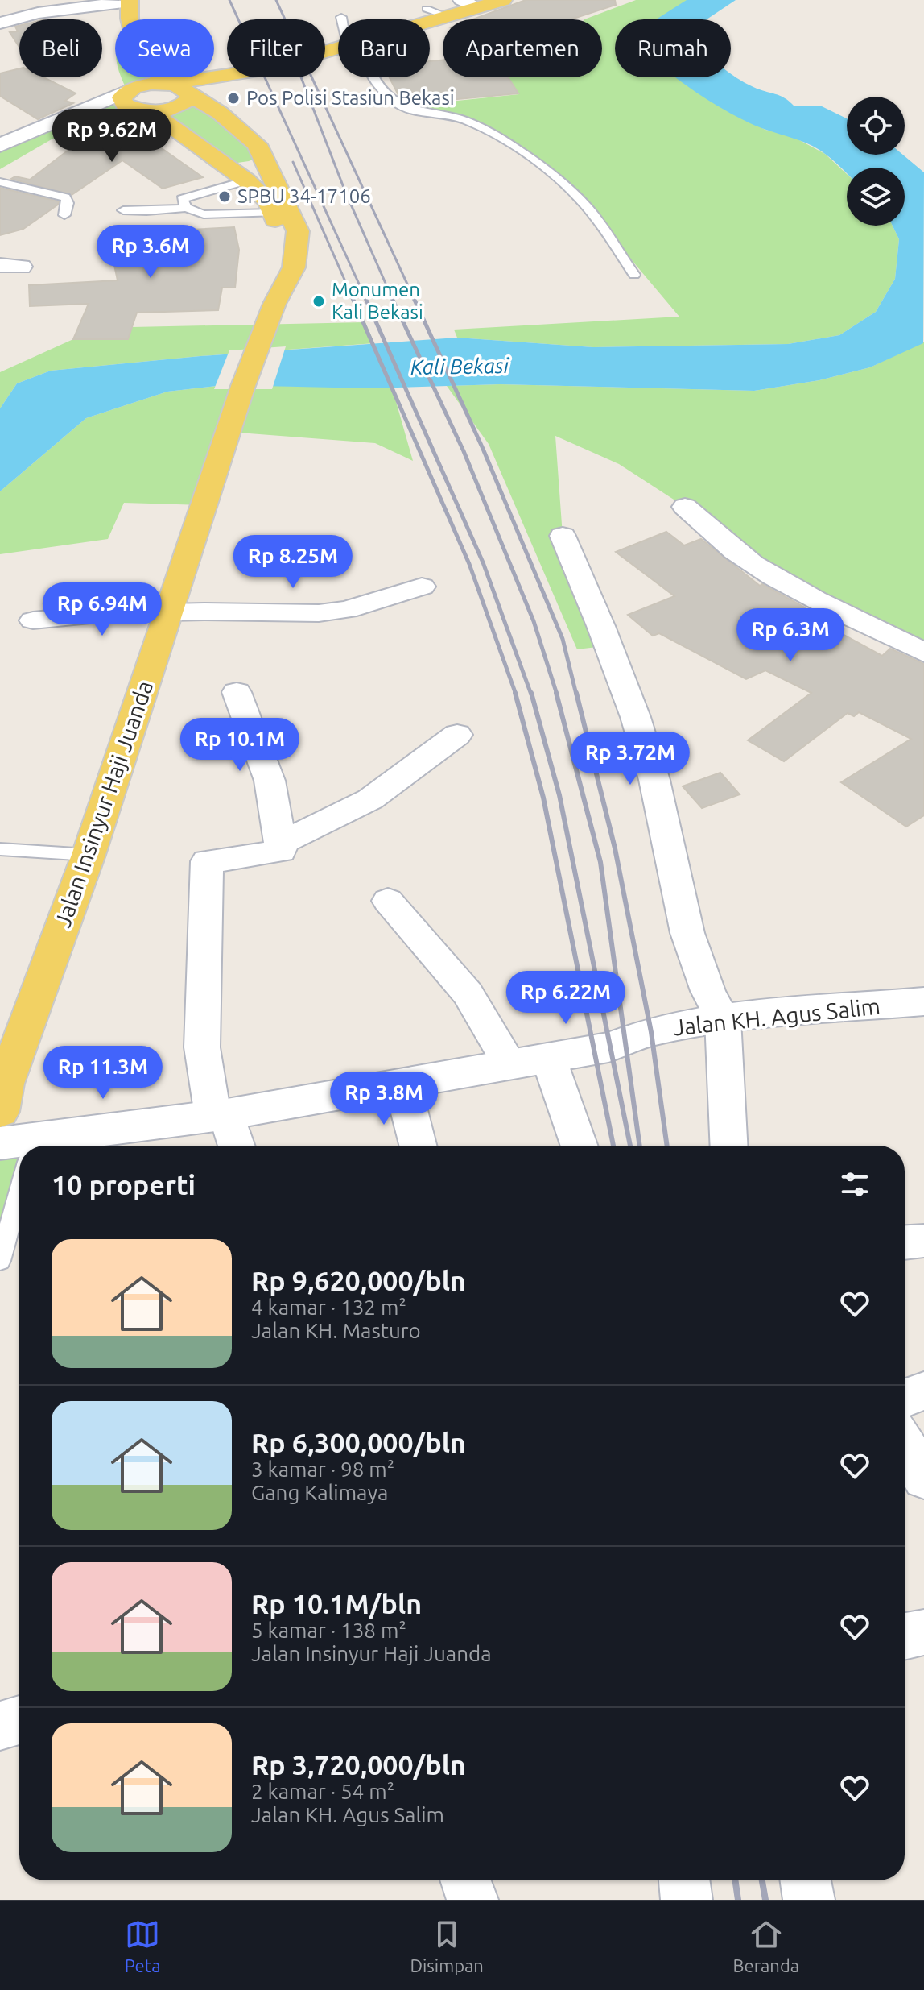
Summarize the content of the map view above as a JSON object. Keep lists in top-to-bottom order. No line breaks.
{"streets":{"main road":["Jalan Insinyur Haji Juanda"],"street":["Jalan KH. Agus Salim"]},"water":["Kali Bekasi"],"places":["Pos Polisi Stasiun Bekasi","SPBU 34-17106","Monumen Kali Bekasi"],"page":{"chip":["Beli","Sewa","Filter","Baru","Apartemen","Rumah"],"price":["Rp 9.62M","Rp 3.6M","Rp 8.25M","Rp 6.94M","Rp 6.3M","Rp 10.1M","Rp 3.72M","Rp 6.22M","Rp 11.3M","Rp 3.8M"],"heading":"10 properti","list":[{"name":"Rp 9,620,000/bln","note":"4 kamar · 132 m² · Jalan KH. Masturo"},{"name":"Rp 6,300,000/bln","note":"3 kamar · 98 m² · Gang Kalimaya"},{"name":"Rp 10.1M/bln","note":"5 kamar · 138 m² · Jalan Insinyur Haji Juanda"},{"name":"Rp 3,720,000/bln","note":"2 kamar · 54 m² · Jalan KH. Agus Salim"}],"tabs":["Peta","Disimpan","Beranda"]}}
